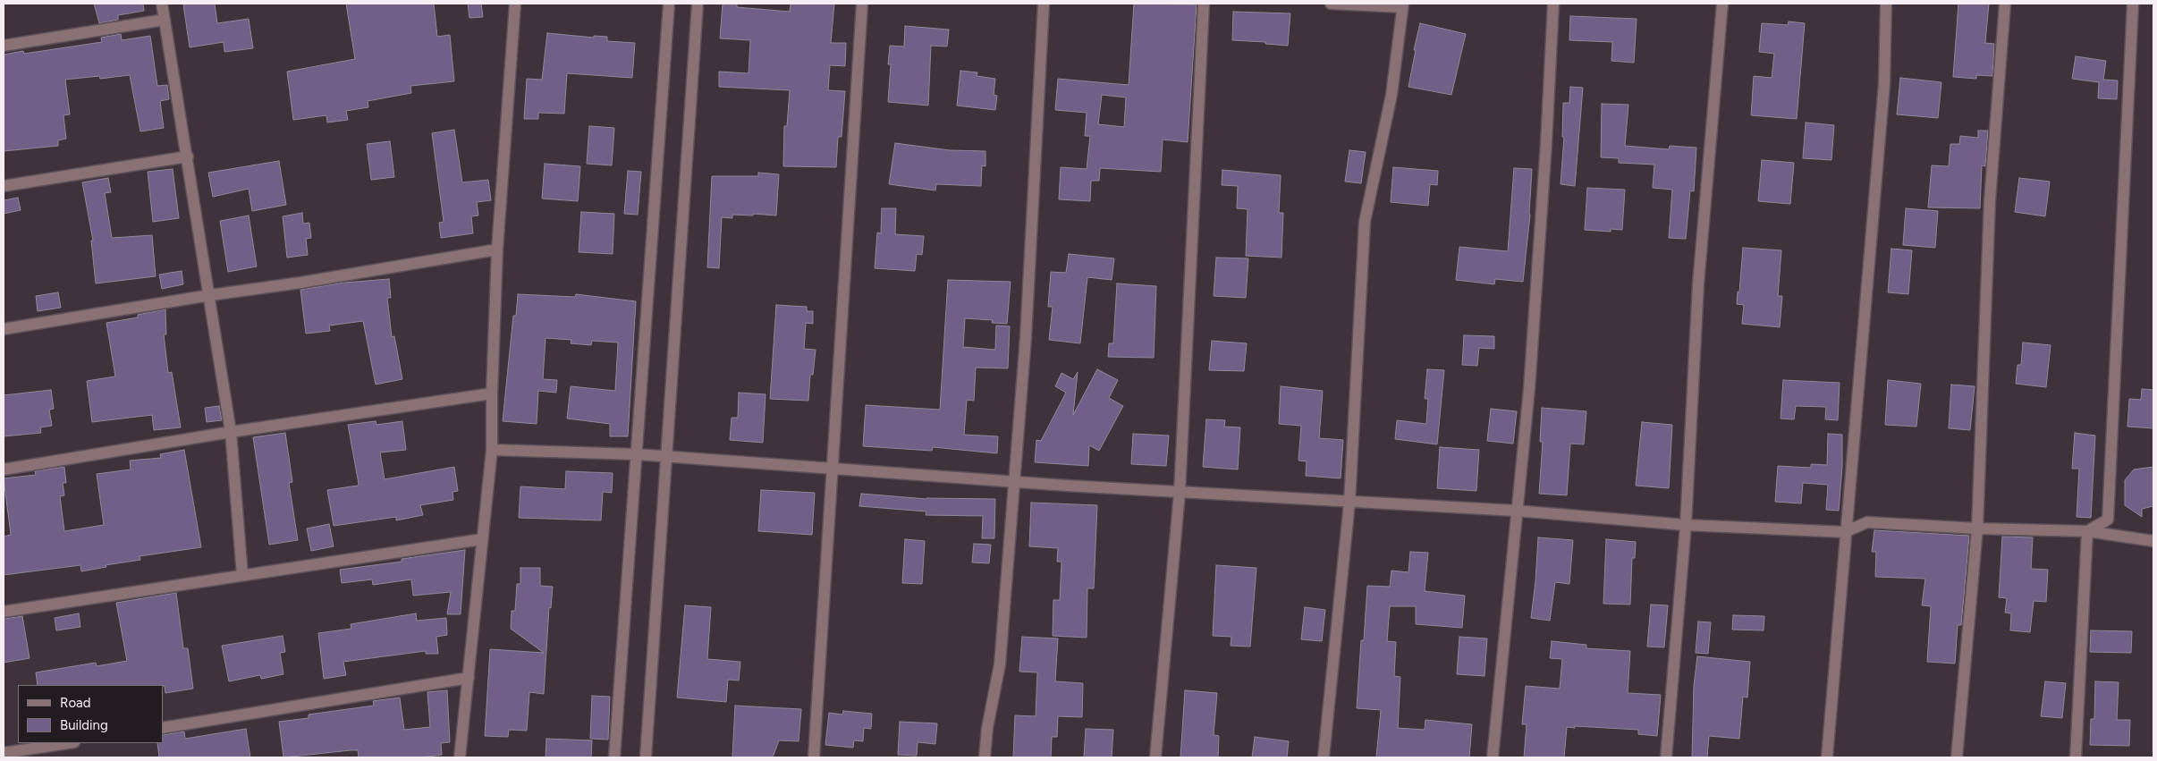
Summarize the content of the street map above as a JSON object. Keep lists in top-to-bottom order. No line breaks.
{"legend":["Road","Building"]}
